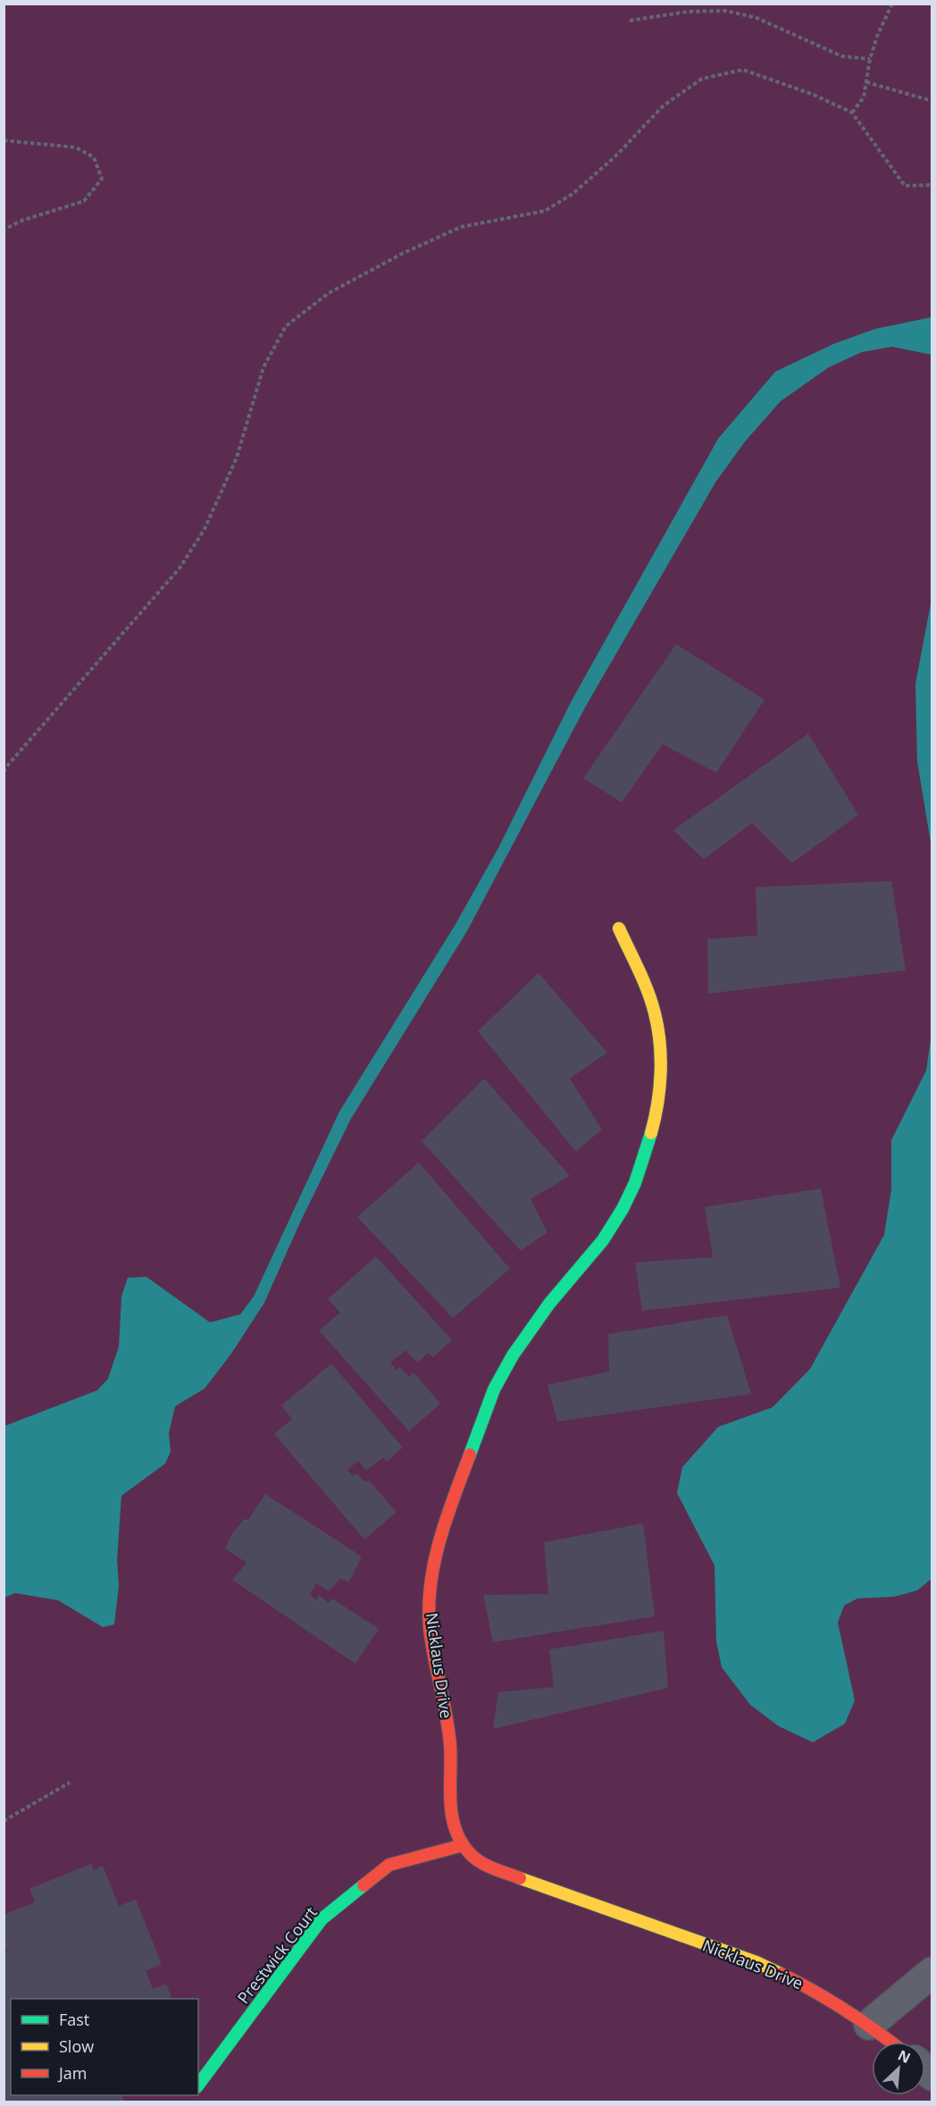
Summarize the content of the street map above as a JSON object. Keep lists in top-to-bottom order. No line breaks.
{"streets":{"street":["Nicklaus Drive","Prestwick Court"]},"crossings":[["Nicklaus Drive","Prestwick Court"]],"legend":["Fast","Slow","Jam"],"north":"top right"}
